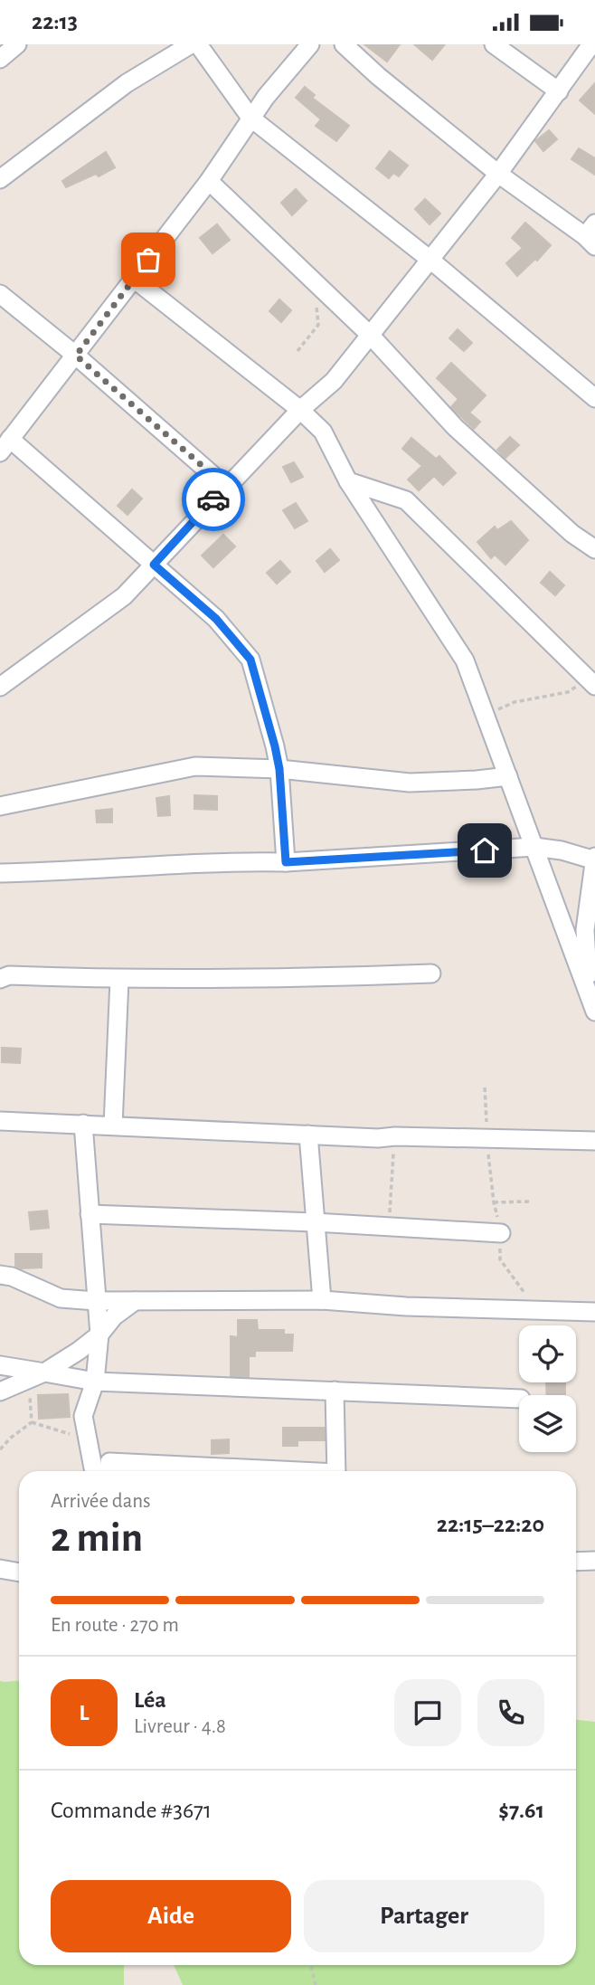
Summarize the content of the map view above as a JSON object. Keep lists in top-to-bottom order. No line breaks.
{"page":{"status":"22:13","heading":["2 min","Arrivée dans","22:15–22:20"],"panel":["Léa","Livreur · 4.8","Commande #3671","$7.61"],"bar":"En route · 270 m","round":"L","buttons":["Aide","Partager"]}}
